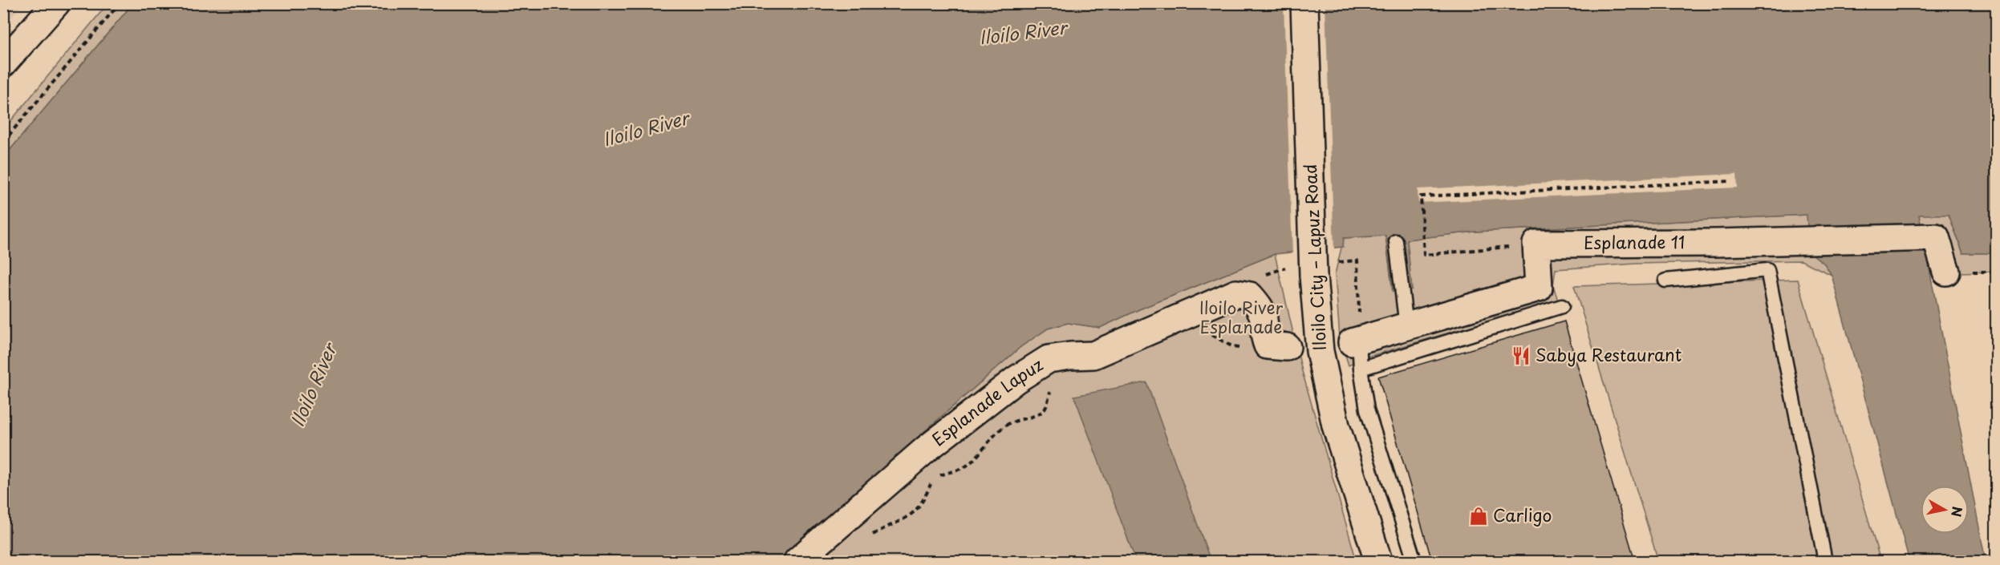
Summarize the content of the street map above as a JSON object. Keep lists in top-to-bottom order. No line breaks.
{"streets":{"street":["Esplanade 11","Iloilo City – Lapuz Road","Esplanade Lapuz"]},"water":["Iloilo River"],"parks":["Iloilo River Esplanade"],"places":{"restaurant":["Sabya Restaurant"],"shop":["Carligo"]},"north":"right"}
